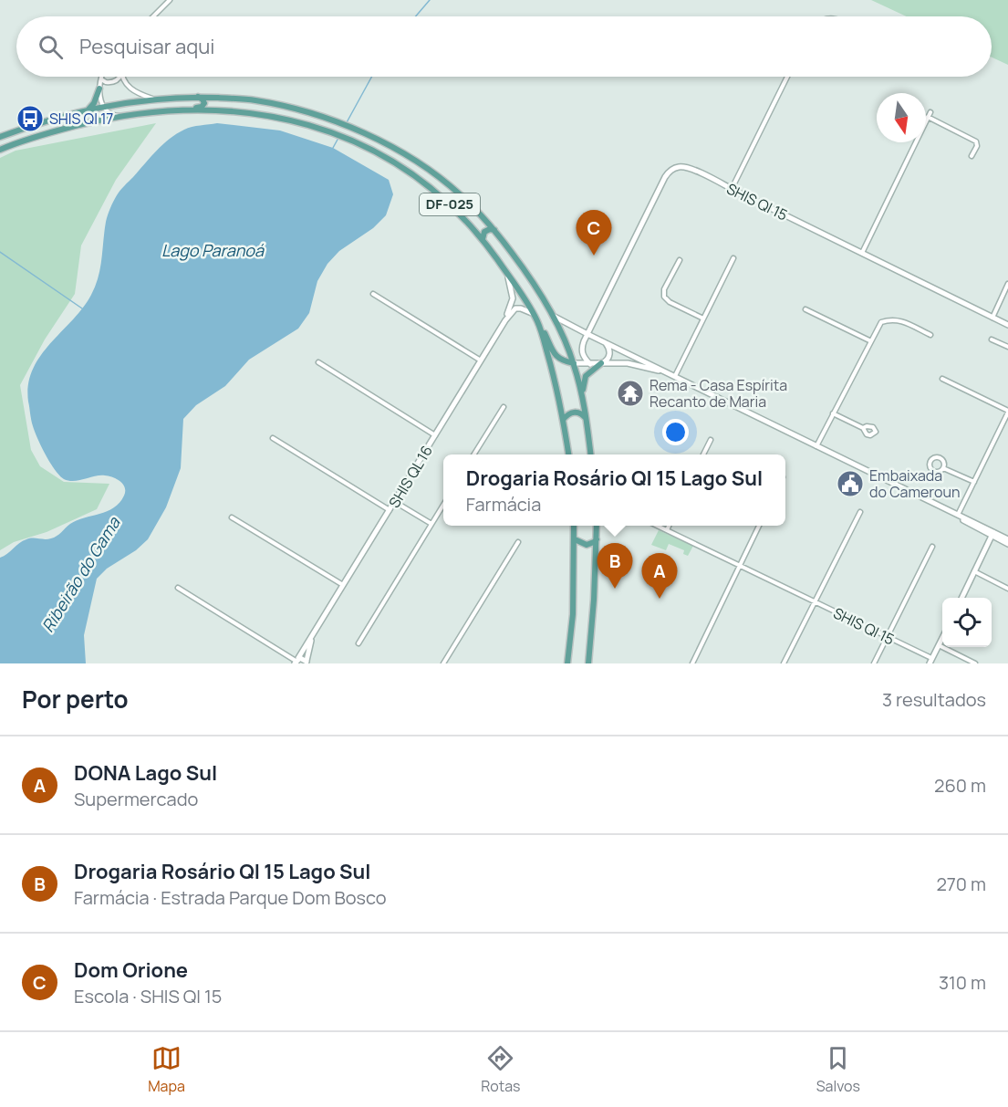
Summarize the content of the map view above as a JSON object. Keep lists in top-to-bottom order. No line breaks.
{"streets":{"main road":["DF-025"],"street":["SHIS QI 15","SHIS QL 16"]},"crossings":[["DF-025","SHIS QL 16"]],"water":["Lago Paranoá","Ribeirão do Gama"],"places":{"bus stop":["SHIS QI 17"],"temple":["Rema - Casa Espírita Recanto de Maria"],"public building":["Embaixada do Cameroun"]},"north":"bottom","page":{"search":"Pesquisar aqui","pins":["C","B","A"],"popup":["Drogaria Rosário QI 15 Lago Sul","Farmácia"],"heading":["Por perto","3 resultados"],"list":[{"mark":"A","name":"DONA Lago Sul","note":"Supermercado","value":"260 m"},{"mark":"B","name":"Drogaria Rosário QI 15 Lago Sul","note":"Farmácia · Estrada Parque Dom Bosco","value":"270 m"},{"mark":"C","name":"Dom Orione","note":"Escola · SHIS QI 15","value":"310 m"}],"nav":["Mapa","Rotas","Salvos"]}}
